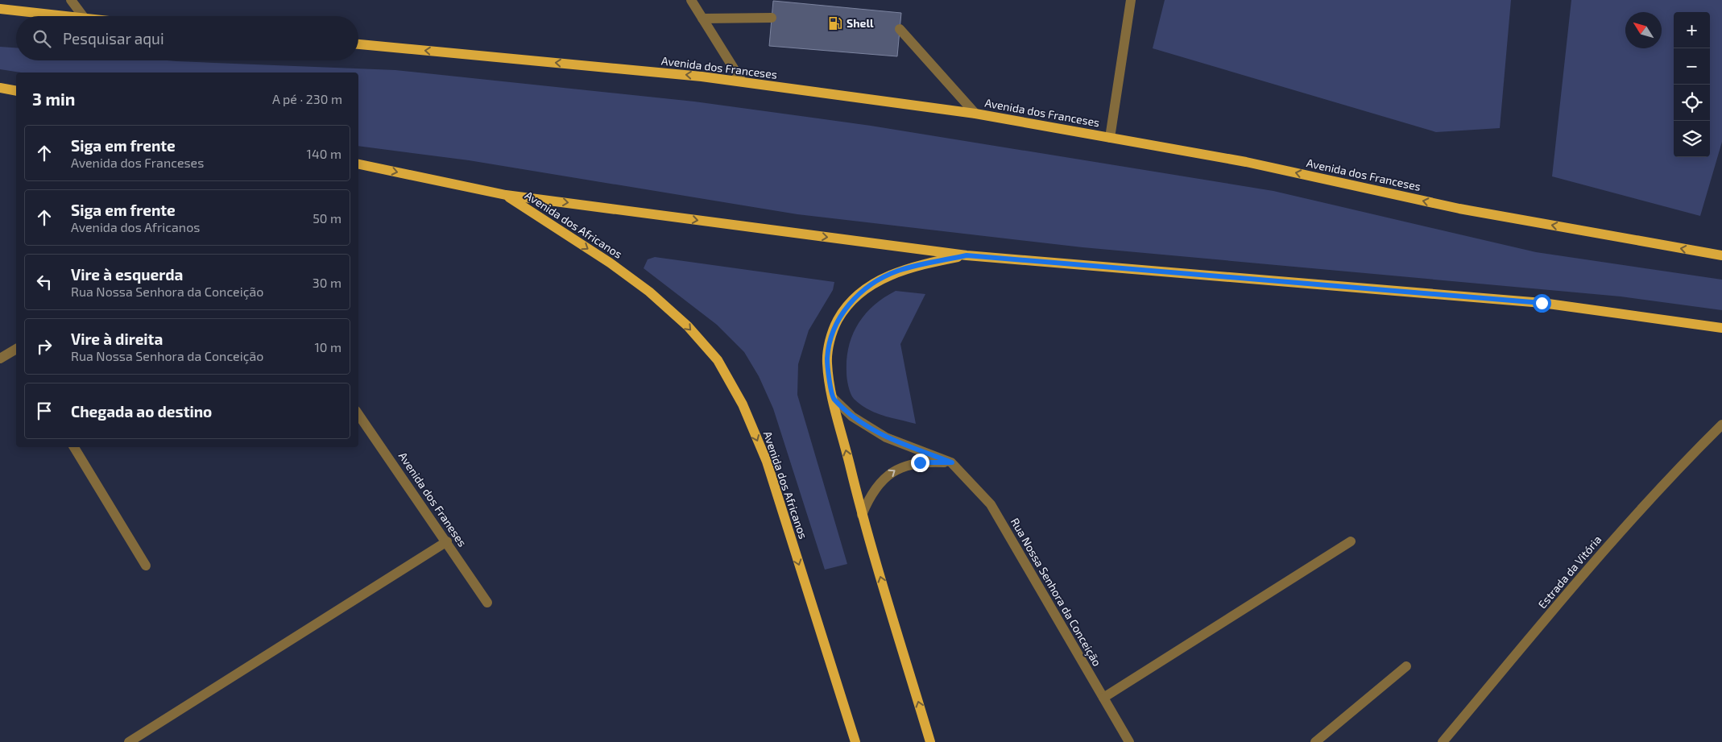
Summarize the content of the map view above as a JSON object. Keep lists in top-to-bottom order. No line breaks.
{"streets":{"main road":["Avenida dos Franceses","Avenida dos Africanos"],"street":["Avenida dos Franeses","Estrada da Vitória","Rua Nossa Senhora da Conceição"]},"one_way":["Avenida dos Franceses"],"places":{"fuel station":["Shell"]},"north":"top left","page":{"map_buttons":["+","−"],"search":"Pesquisar aqui","heading":["3 min","A pé · 230 m"],"list":[["Siga em frente","Avenida dos Franceses","140 m"],["Siga em frente","Avenida dos Africanos","50 m"],["Vire à esquerda","Rua Nossa Senhora da Conceição","30 m"],["Vire à direita","Rua Nossa Senhora da Conceição","10 m"],"Chegada ao destino"]}}
